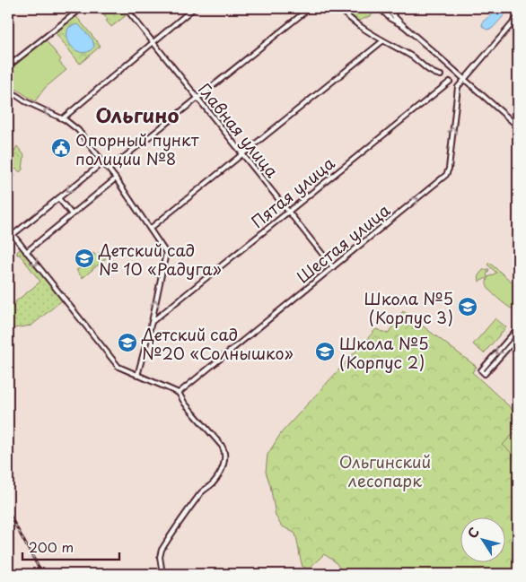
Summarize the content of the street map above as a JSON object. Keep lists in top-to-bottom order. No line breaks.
{"streets":{"street":["Главная улица","Пятая улица","Шестая улица"]},"crossings":[["Главная улица","Пятая улица"],["Главная улица","Шестая улица"]],"one_way":["Шестая улица"],"districts":["Ольгино"],"parks":["Ольгинский лесопарк"],"places":{"public building":["Опорный пункт полиции №8"],"school or university":["Детский сад № 10 «Радуга»","Школа №5 (Корпус 3)","Детский сад №20 «Солнышко»","Школа №5 (Корпус 2)"]},"scale_bar":"200 m","north":"top left"}
